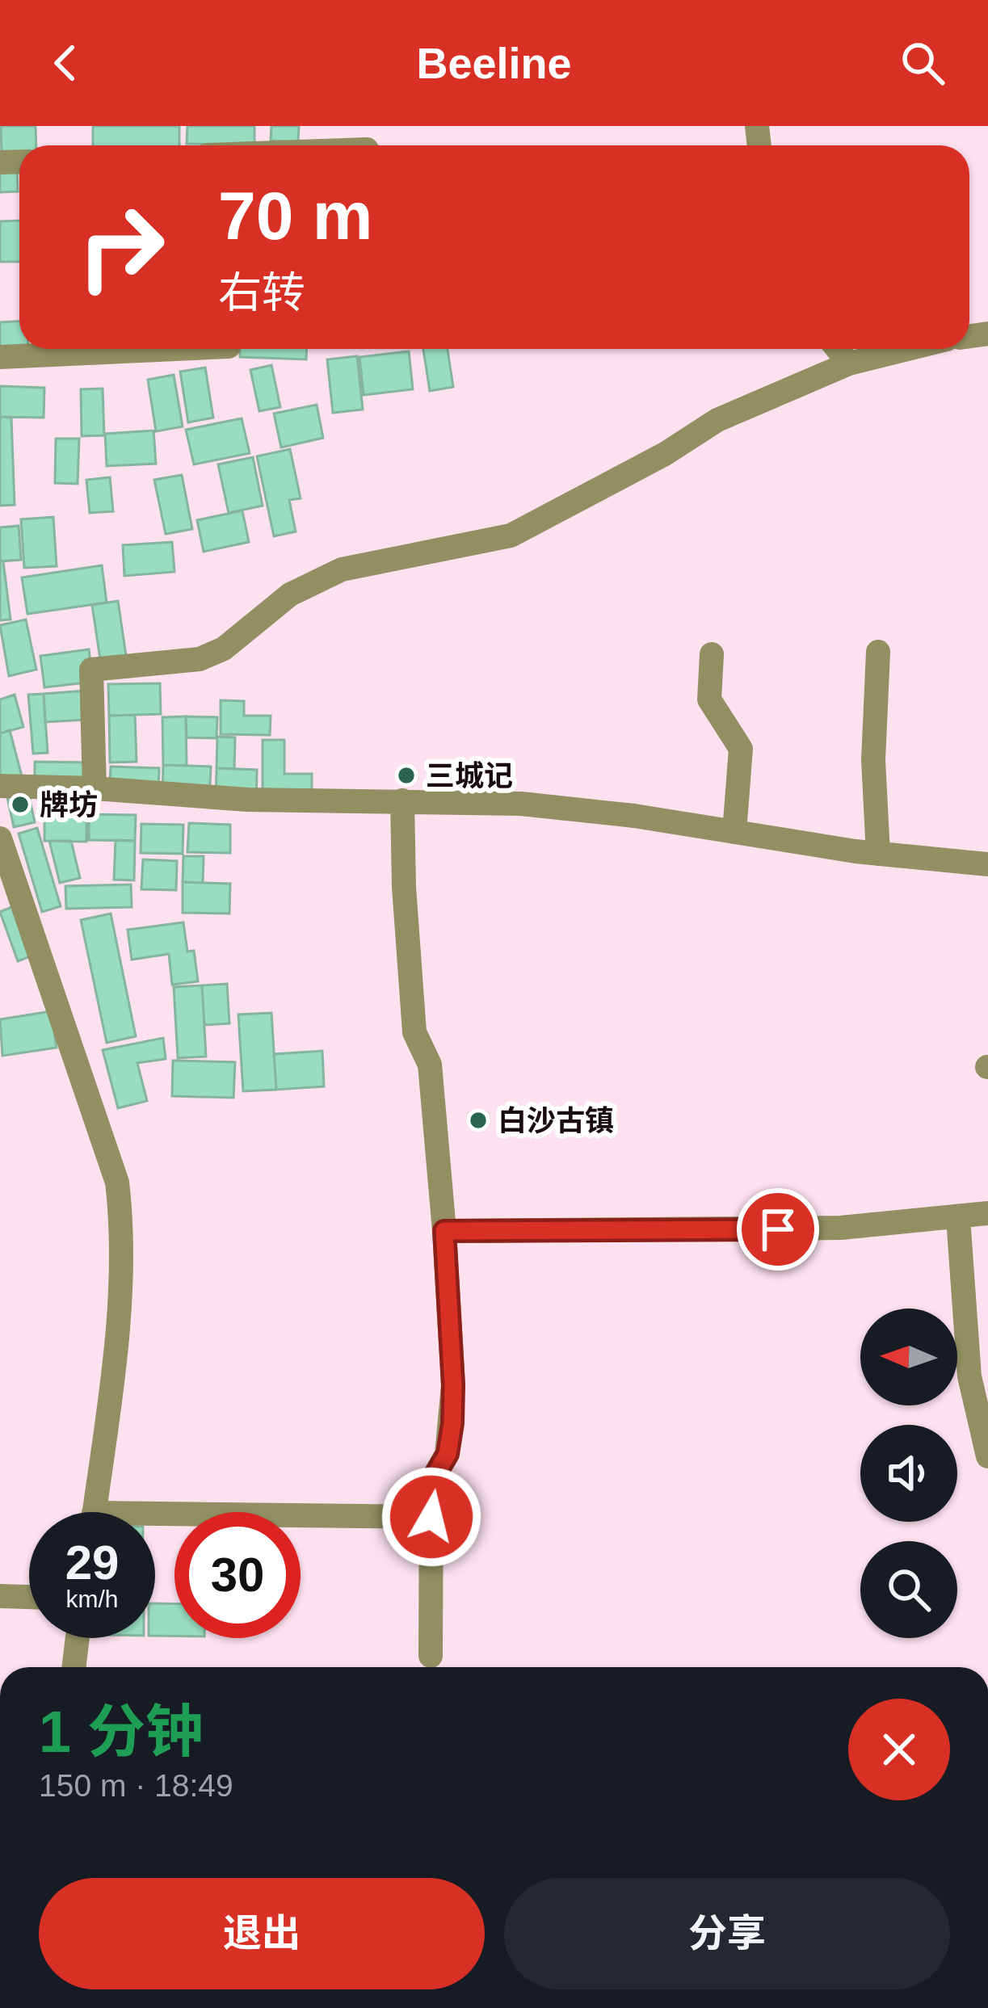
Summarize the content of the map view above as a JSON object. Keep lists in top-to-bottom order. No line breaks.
{"places":["三城记","牌坊","白沙古镇"],"north":"left","page":{"header":"Beeline","turn":["70 m","右转"],"speed":"29 km/h","limit":"30","heading":["1 分钟","150 m · 18:49"],"buttons":["退出","分享"]}}
